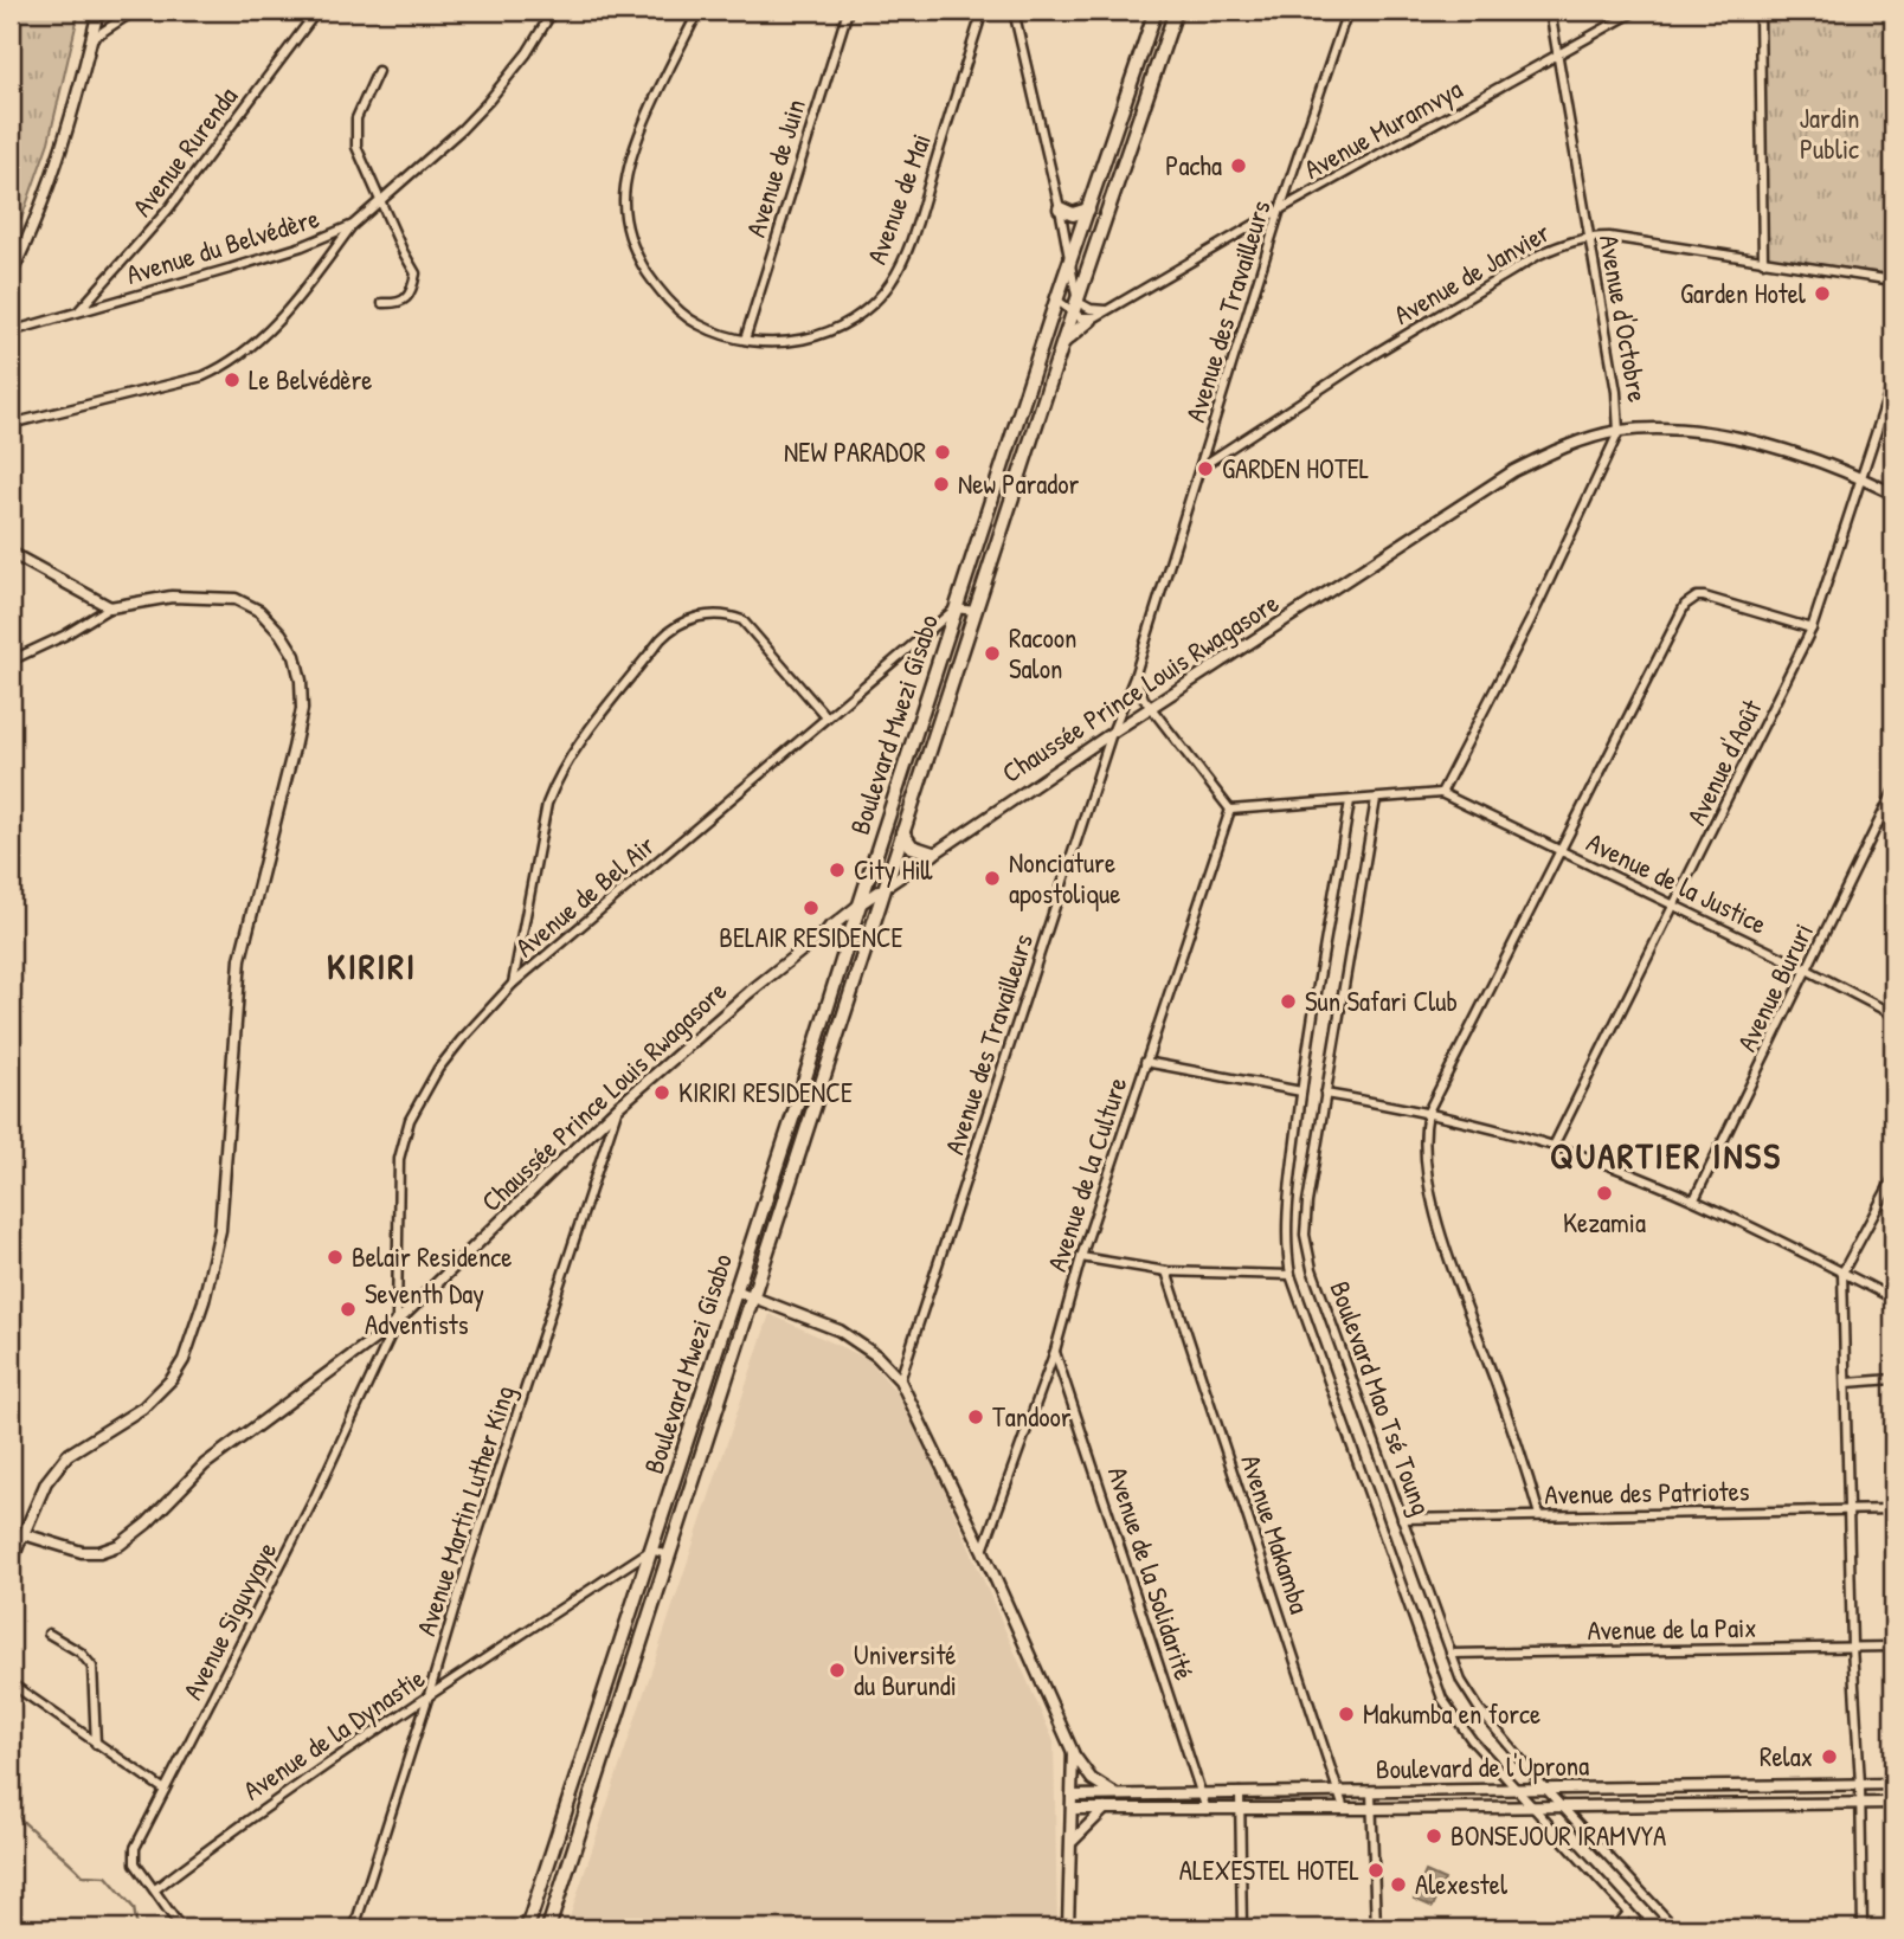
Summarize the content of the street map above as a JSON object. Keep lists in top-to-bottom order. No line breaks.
{"streets":{"main road":["Boulevard Mwezi Gisabo"],"street":["Avenue Muramvya","Avenue Rurenda","Avenue de Juin","Avenue de Mai","Avenue du Belvédère","Avenue de Janvier","Avenue des Travailleurs","Avenue d'Octobre","Chaussée Prince Louis Rwagasore","Avenue d'Août","Avenue de la Justice","Avenue de Bel Air","Avenue Bururi","Avenue de la Culture","Boulevard Mao Tsé Toung","Avenue des Patriotes","Avenue Martin Luther King","Avenue Makamba","Avenue de la Solidarité","Avenue Siguvyaye","Avenue de la Paix","Avenue de la Dynastie","Boulevard de l'Uprona"]},"crossings":[["Avenue Muramvya","Avenue des Travailleurs"],["Avenue Muramvya","Avenue d'Octobre"],["Avenue Rurenda","Avenue du Belvédère"],["Avenue de Juin","Avenue de Mai"],["Avenue de Janvier","Avenue des Travailleurs"],["Avenue de Janvier","Avenue d'Octobre"],["Avenue des Travailleurs","Chaussée Prince Louis Rwagasore"],["Avenue d'Octobre","Chaussée Prince Louis Rwagasore"],["Avenue d'Octobre","Avenue de la Justice"],["Chaussée Prince Louis Rwagasore","Boulevard Mwezi Gisabo"],["Chaussée Prince Louis Rwagasore","Avenue d'Août"],["Chaussée Prince Louis Rwagasore","Avenue de Bel Air"],["Chaussée Prince Louis Rwagasore","Avenue Martin Luther King"],["Chaussée Prince Louis Rwagasore","Avenue Siguvyaye"],["Boulevard Mwezi Gisabo","Avenue de Bel Air"],["Boulevard Mwezi Gisabo","Avenue de la Dynastie"],["Avenue d'Août","Avenue de la Justice"],["Avenue de la Justice","Avenue Bururi"],["Avenue de Bel Air","Avenue Siguvyaye"],["Avenue de la Culture","Avenue de la Solidarité"],["Boulevard Mao Tsé Toung","Avenue des Patriotes"],["Boulevard Mao Tsé Toung","Avenue de la Paix"],["Boulevard Mao Tsé Toung","Boulevard de l'Uprona"],["Avenue Martin Luther King","Avenue de la Dynastie"],["Avenue Makamba","Boulevard de l'Uprona"],["Avenue de la Solidarité","Boulevard de l'Uprona"],["Avenue Siguvyaye","Avenue de la Dynastie"]],"districts":["KIRIRI","QUARTIER INSS"],"parks":["Jardin Public"],"places":["Pacha","Garden Hotel","Le Belvédère","NEW PARADOR","GARDEN HOTEL","New Parador","Racoon Salon","City Hill","Nonciature apostolique","BELAIR RESIDENCE","Sun Safari Club","KIRIRI RESIDENCE","Kezamia","Belair Residence","Seventh Day Adventists","Tandoor","Université du Burundi","Makumba en force","Relax","BONSEJOUR IRAMVYA","ALEXESTEL HOTEL","Alexestel"]}
